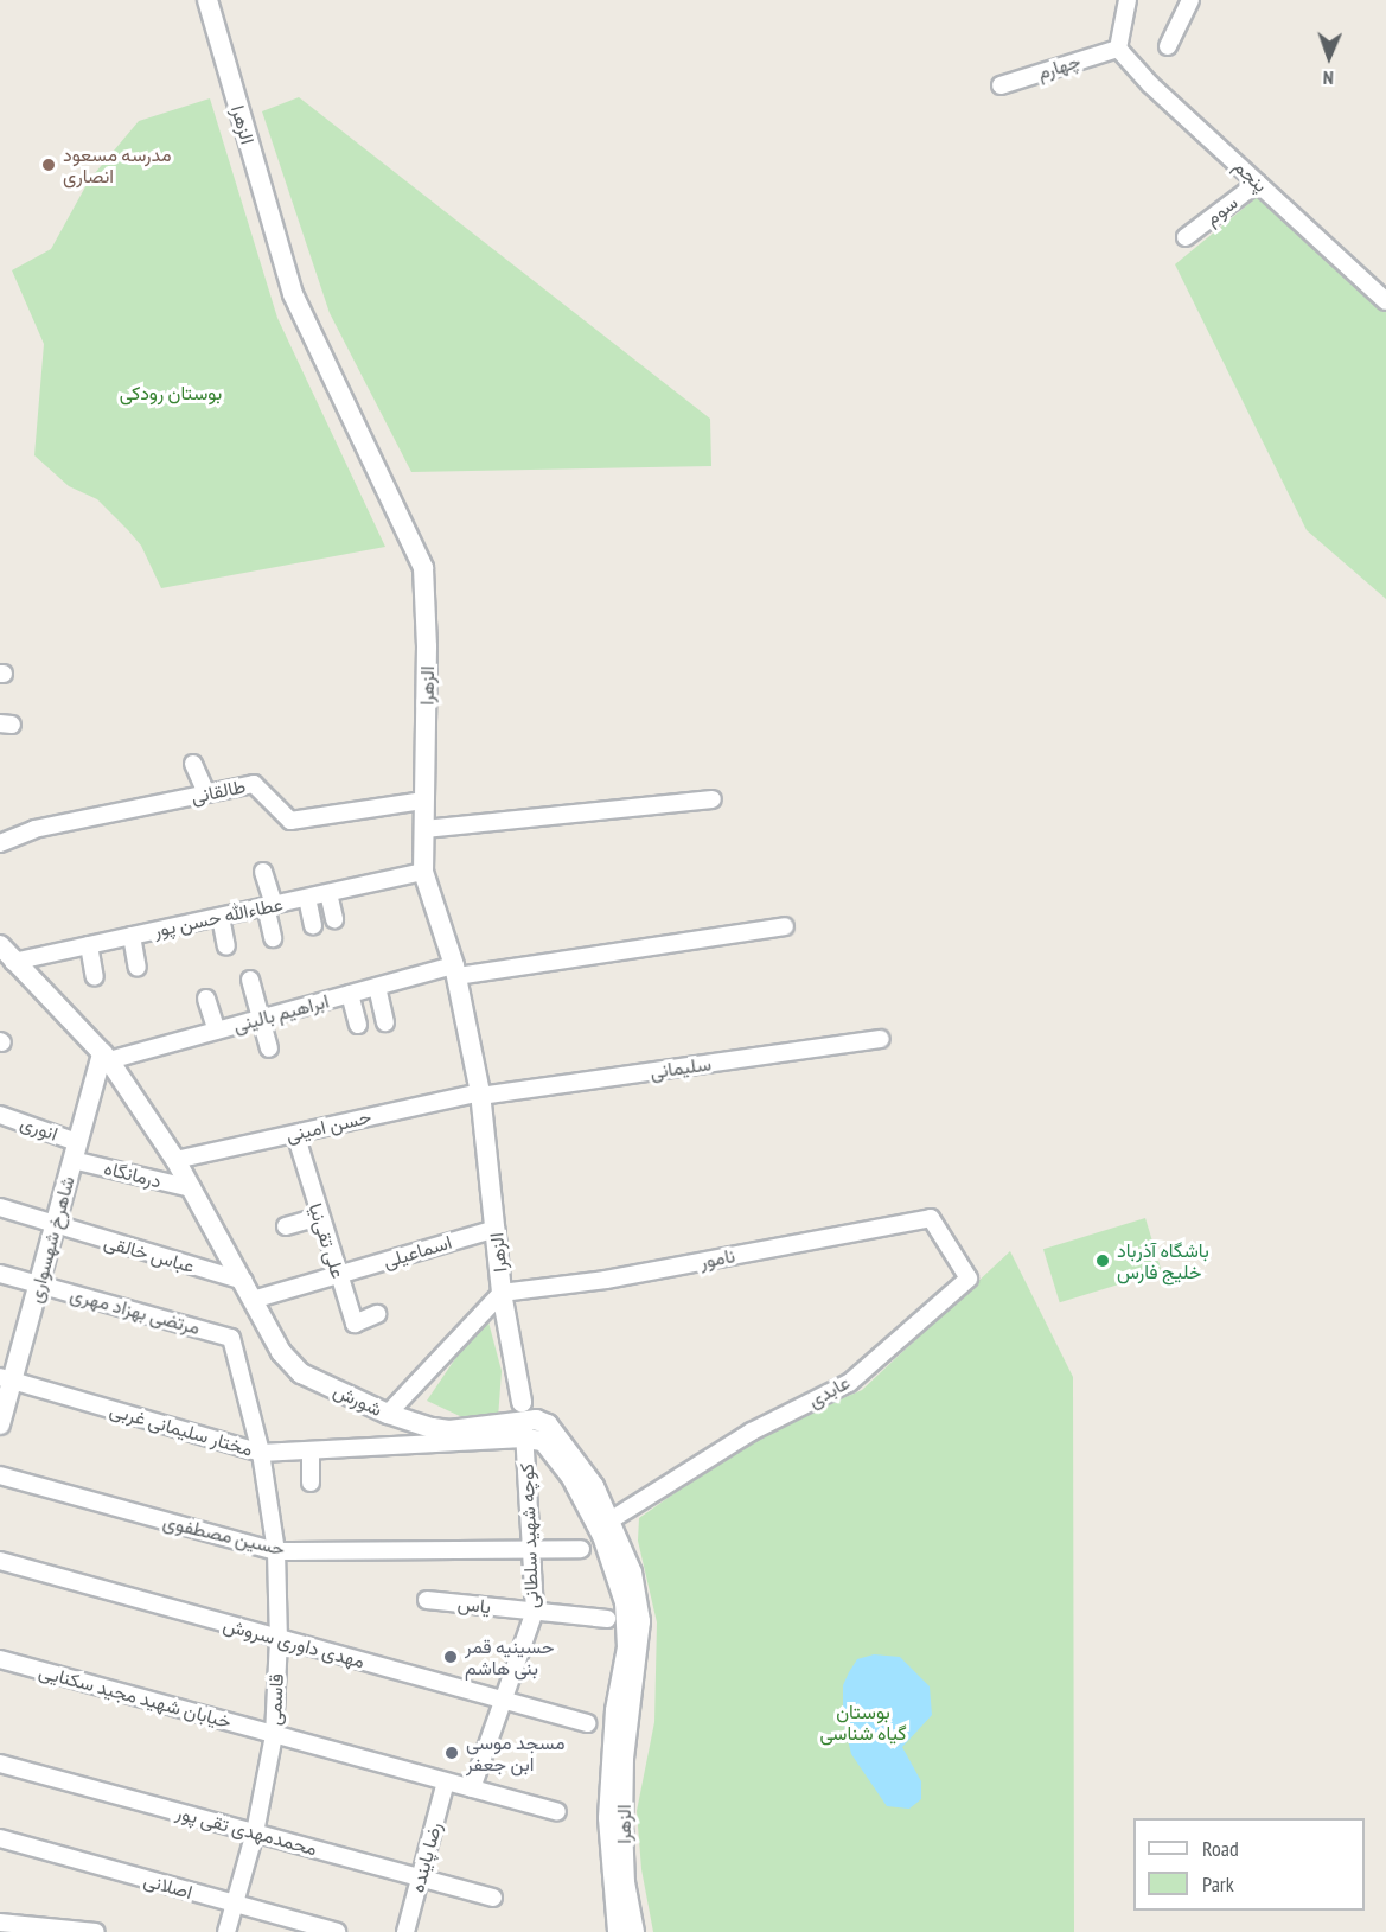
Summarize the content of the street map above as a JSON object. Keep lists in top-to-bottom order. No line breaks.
{"streets":{"street":["چهارم","الزهرا","پنجم","سوم","طالقانی","عطاءالله حسن پور","ابراهیم بالینی","سلیمانی","حسن امینی","انوری","درمانگاه","شاهرخ شهسواری","علی تقی‌نیا","اسماعیلی","عباس خالقی","نامور","مرتضی بهزاد مهری","عابدی","شورش","مختار سلیمانی غربی","حسین مصطفوی","کوچه شهید سلطانی","یاس","مهدی داوری سروش","خیابان شهید مجید سکنایی","قاسمی","محمدمهدی تقی پور","رضا پاینده","اصلانی"]},"crossings":[["چهارم","پنجم"],["الزهرا","طالقانی"],["الزهرا","عطاءالله حسن پور"],["الزهرا","ابراهیم بالینی"],["الزهرا","سلیمانی"],["الزهرا","حسن امینی"],["الزهرا","اسماعیلی"],["الزهرا","نامور"],["الزهرا","عابدی"],["الزهرا","شورش"],["الزهرا","مختار سلیمانی غربی"],["الزهرا","کوچه شهید سلطانی"],["پنجم","سوم"],["ابراهیم بالینی","شاهرخ شهسواری"],["سلیمانی","حسن امینی"],["حسن امینی","علی تقی‌نیا"],["انوری","درمانگاه"],["انوری","شاهرخ شهسواری"],["درمانگاه","شاهرخ شهسواری"],["شاهرخ شهسواری","عباس خالقی"],["شاهرخ شهسواری","مرتضی بهزاد مهری"],["شاهرخ شهسواری","مختار سلیمانی غربی"],["علی تقی‌نیا","اسماعیلی"],["عباس خالقی","شورش"],["نامور","عابدی"],["مرتضی بهزاد مهری","قاسمی"],["شورش","مختار سلیمانی غربی"],["شورش","کوچه شهید سلطانی"],["مختار سلیمانی غربی","کوچه شهید سلطانی"],["مختار سلیمانی غربی","قاسمی"],["حسین مصطفوی","کوچه شهید سلطانی"],["حسین مصطفوی","قاسمی"],["کوچه شهید سلطانی","یاس"],["کوچه شهید سلطانی","مهدی داوری سروش"],["کوچه شهید سلطانی","خیابان شهید مجید سکنایی"],["مهدی داوری سروش","قاسمی"],["خیابان شهید مجید سکنایی","قاسمی"],["خیابان شهید مجید سکنایی","رضا پاینده"],["قاسمی","محمدمهدی تقی پور"],["قاسمی","اصلانی"],["محمدمهدی تقی پور","رضا پاینده"]],"parks":["بوستان رودکی","بوستان گیاه شناسی"],"places":["مدرسه مسعود انصاری","باشگاه آذرباد خلیج فارس","حسینیه قمر بنی هاشم","مسجد موسی ابن جعفر"],"legend":["Road","Park"],"north":"bottom"}
